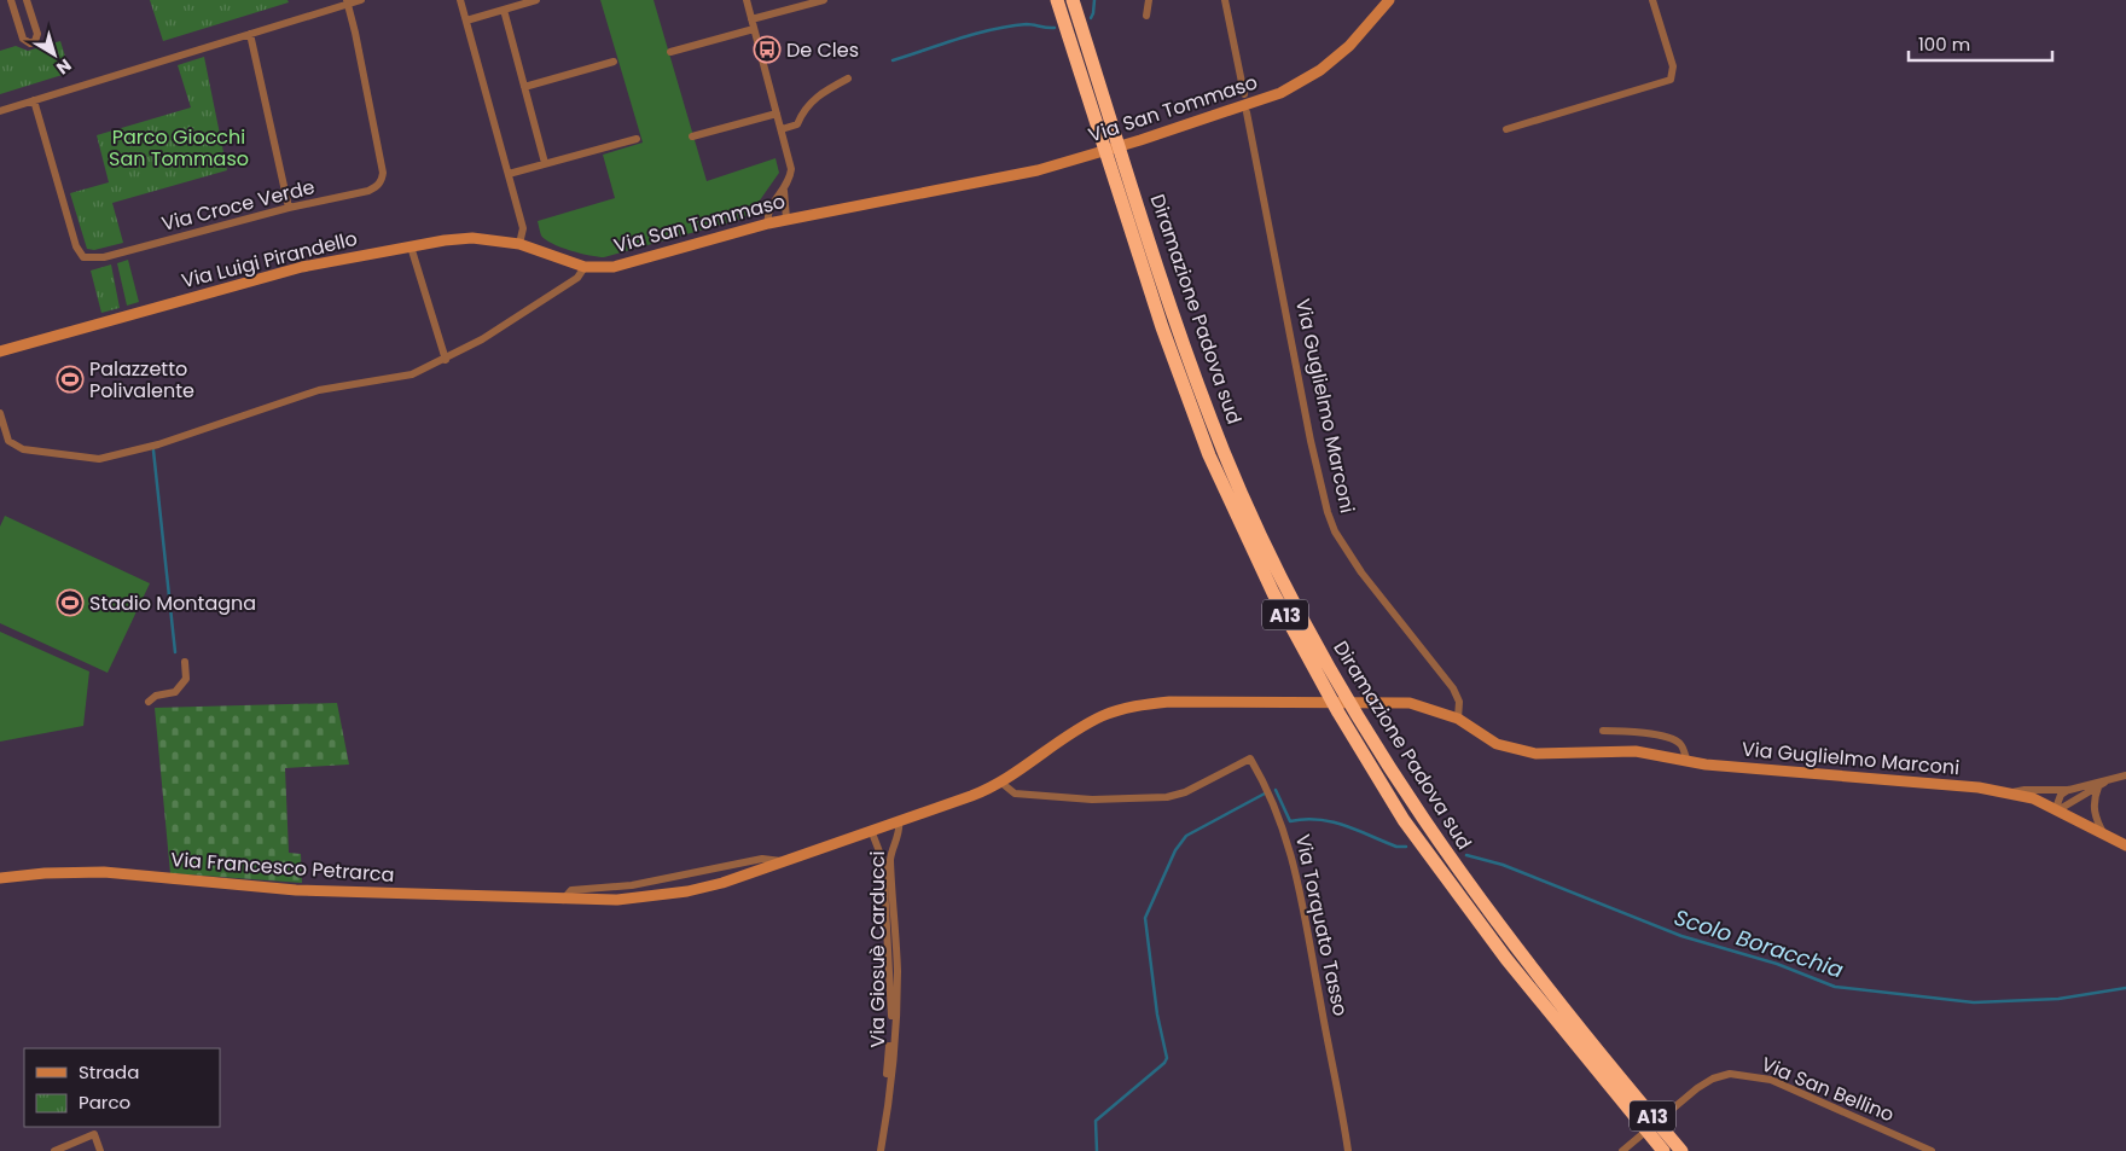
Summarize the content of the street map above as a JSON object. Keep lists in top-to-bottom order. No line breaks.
{"streets":{"highway":["Diramazione Padova sud","A13"],"street":["Via San Tommaso","Via Croce Verde","Via Luigi Pirandello","Via Guglielmo Marconi","Via Francesco Petrarca","Via Torquato Tasso","Via Giosuè Carducci","Via San Bellino"]},"crossings":[["Via San Tommaso","Via Luigi Pirandello"],["Via Guglielmo Marconi","Via Francesco Petrarca"],["Via Francesco Petrarca","Via Torquato Tasso"],["Via Francesco Petrarca","Via Giosuè Carducci"]],"water":["Scolo Boracchia"],"parks":["Parco Giocchi San Tommaso"],"places":{"bus stop":["De Cles"],"sports":["Palazzetto Polivalente","Stadio Montagna"]},"legend":["Strada","Parco"],"scale_bar":"100 m","north":"bottom right"}
